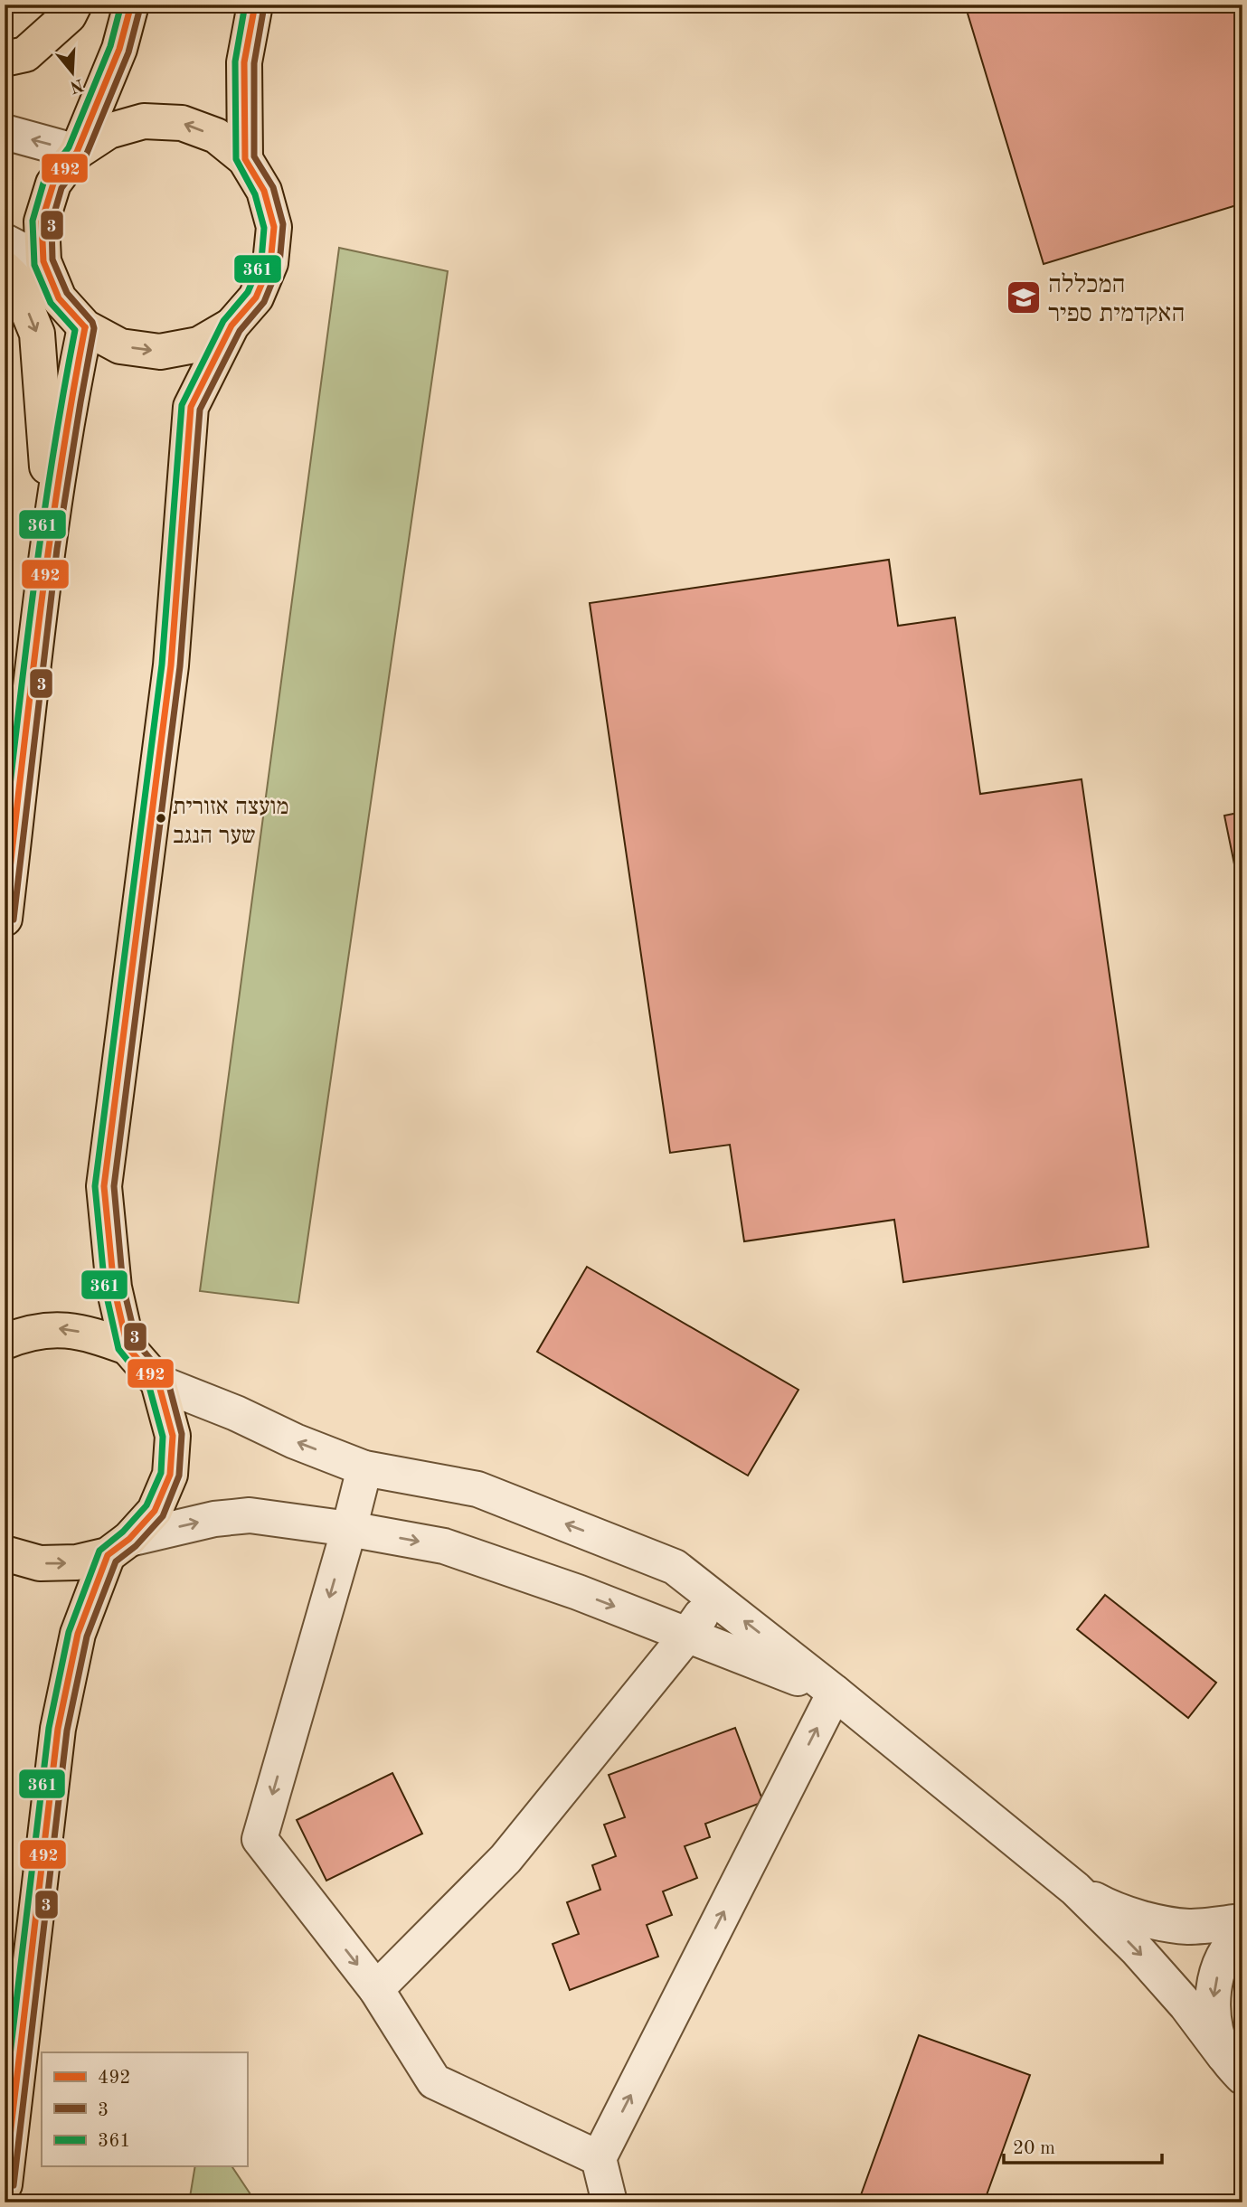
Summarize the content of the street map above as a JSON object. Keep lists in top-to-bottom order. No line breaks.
{"places":{"school or university":["המכללה האקדמית ספיר"],"other":["מועצה אזורית שער הנגב"]},"lines":["transit line 492","transit line 361","transit line 3"],"legend":["492","3","361"],"scale_bar":"20 m","north":"bottom"}
